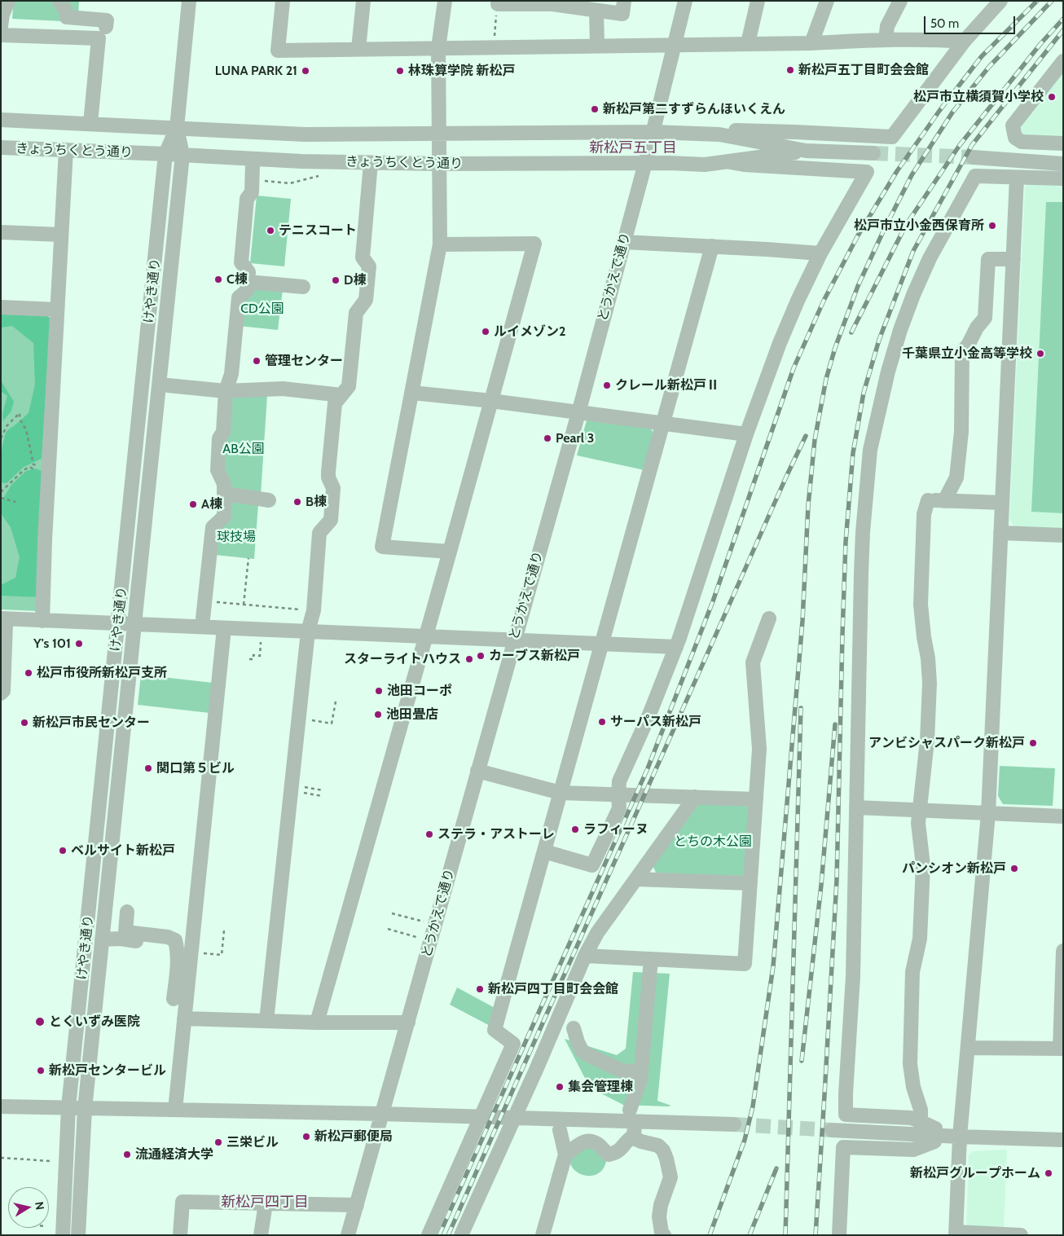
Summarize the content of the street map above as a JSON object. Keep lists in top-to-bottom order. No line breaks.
{"streets":{"street":["きょうちくとう通り","とうかえで通り","けやき通り"]},"crossings":[["きょうちくとう通り","とうかえで通り"],["きょうちくとう通り","けやき通り"]],"districts":["新松戸五丁目","新松戸四丁目"],"parks":["CD公園","AB公園","球技場","とちの木公園"],"places":["新松戸五丁目町会会館","LUNA PARK 21","林珠算学院 新松戸","松戸市立横須賀小学校","新松戸第二すずらんほいくえん","松戸市立小金西保育所","テニスコート","C棟","D棟","ルイメゾン2","千葉県立小金高等学校","管理センター","クレール新松戸Ⅱ","Pearl 3","B棟","A棟","Y's 101","カーブス新松戸","スターライトハウス","松戸市役所新松戸支所","池田コーポ","池田畳店","サーパス新松戸","新松戸市民センター","アンビシャスパーク新松戸","関口第５ビル","ラフィーヌ","ステラ・アストーレ","ベルサイト新松戸","パンシオン新松戸","新松戸四丁目町会会館","とくいずみ医院","新松戸センタービル","集会管理棟","新松戸郵便局","三栄ビル","流通経済大学","新松戸グループホーム"],"scale_bar":"50 m","north":"right"}
